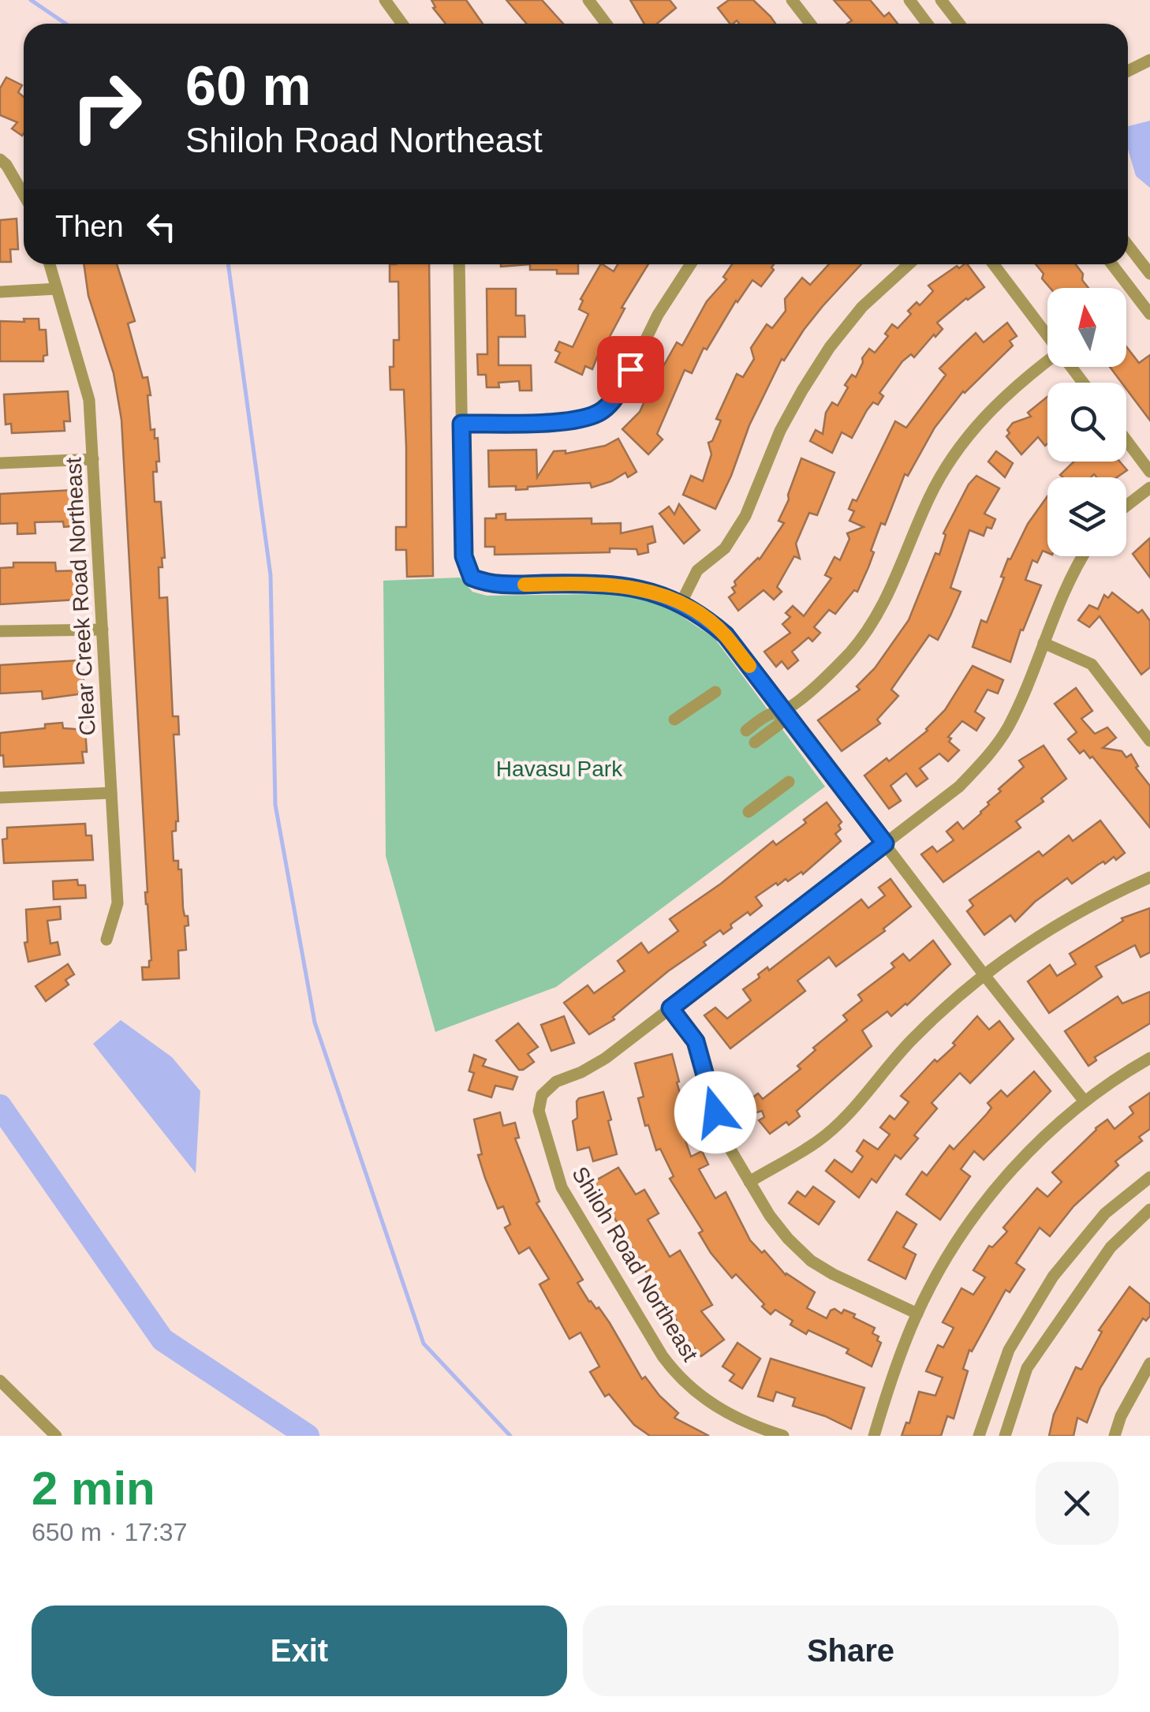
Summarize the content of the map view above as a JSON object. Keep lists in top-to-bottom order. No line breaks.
{"streets":{"street":["Clear Creek Road Northeast","Shiloh Road Northeast"]},"parks":["Havasu Park"],"north":"top","page":{"turn":["60 m","Shiloh Road Northeast"],"then":"Then","heading":["2 min","650 m · 17:37"],"buttons":["Exit","Share"]}}
